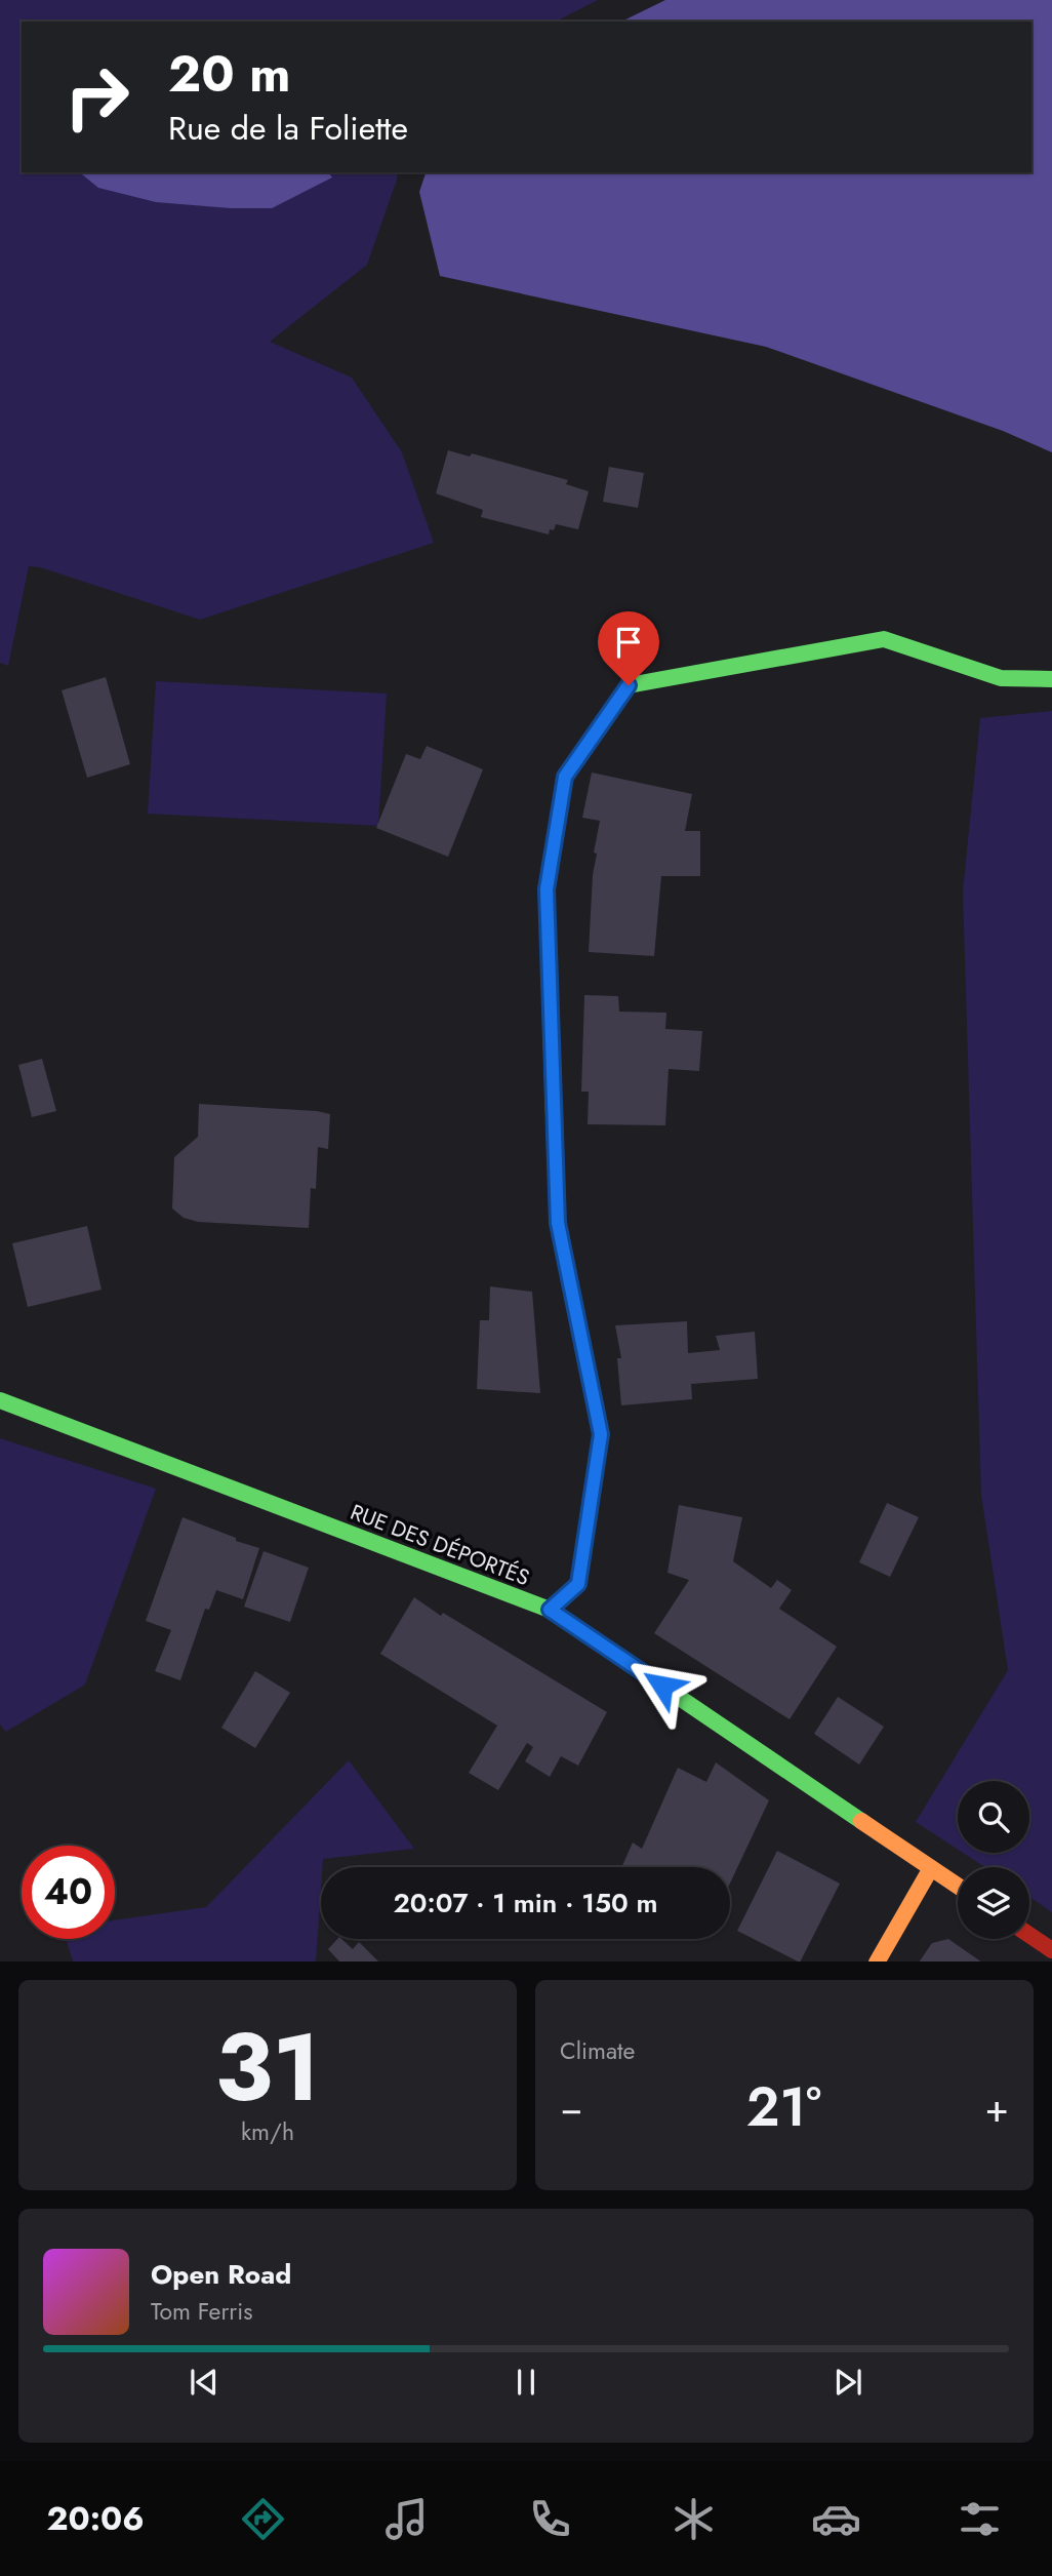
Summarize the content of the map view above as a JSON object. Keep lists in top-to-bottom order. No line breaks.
{"streets":{"street":["RUE DES DÉPORTÉS"]},"page":{"turn":["20 m","Rue de la Foliette"],"limit":"40","trip":"20:07 · 1 min · 150 m","tile":[["31","km/h"],"Climate"],"heat":["−","21°","+"],"song":["Open Road","Tom Ferris"],"tabs":"20:06"}}
